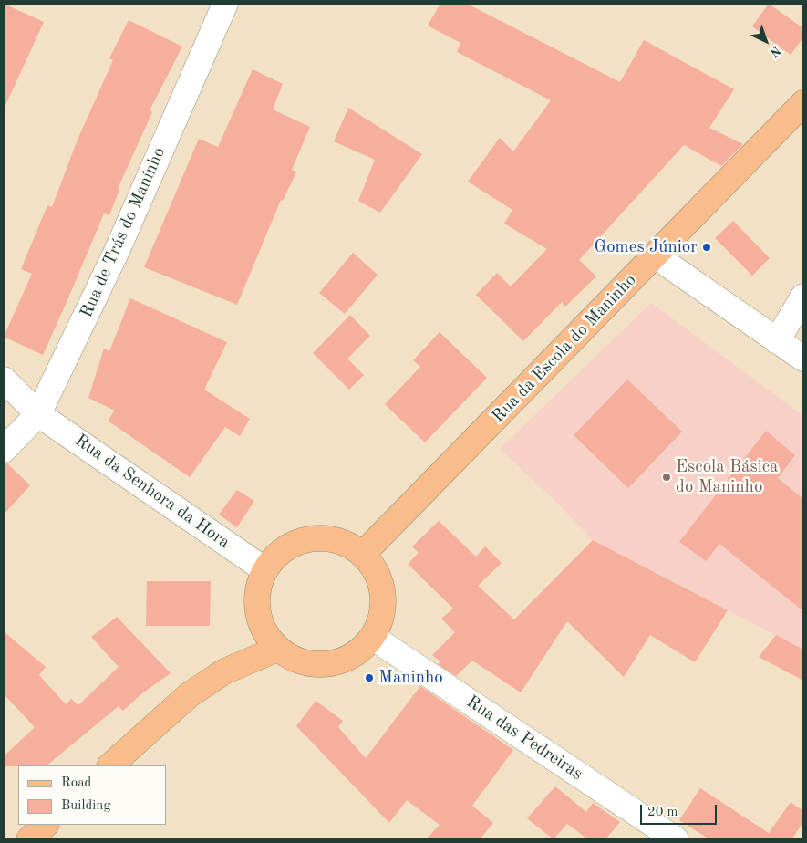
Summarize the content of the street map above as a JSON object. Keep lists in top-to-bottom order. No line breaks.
{"streets":{"main road":["Rua da Escola do Maninho"],"street":["Rua de Trás do Manínho","Rua da Senhora da Hora","Rua das Pedreiras"]},"crossings":[["Rua de Trás do Manínho","Rua da Senhora da Hora"],["Rua da Escola do Maninho","Rua da Senhora da Hora"],["Rua da Escola do Maninho","Rua das Pedreiras"],["Rua da Senhora da Hora","Rua das Pedreiras"]],"places":["Gomes Júnior","Escola Básica do Maninho","Maninho"],"legend":["Road","Building"],"scale_bar":"20 m","north":"bottom right"}
